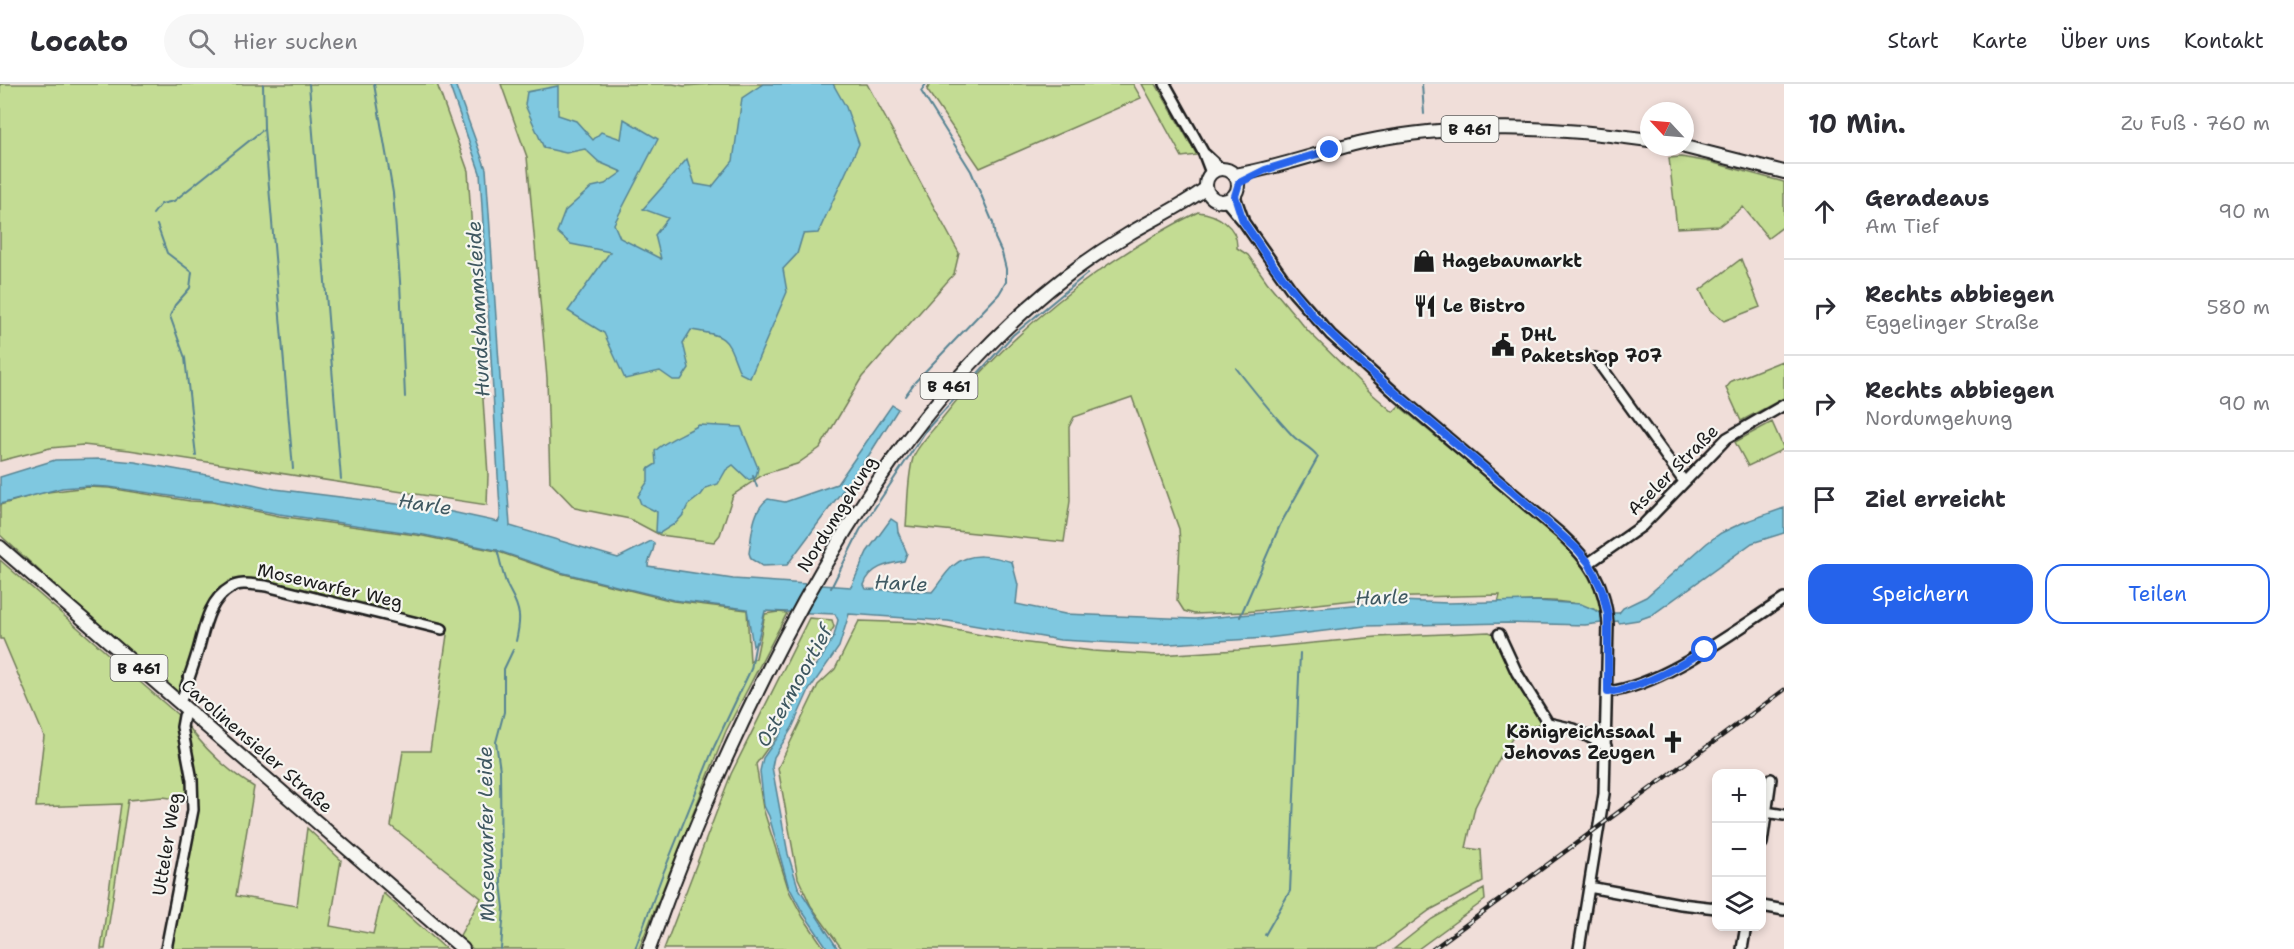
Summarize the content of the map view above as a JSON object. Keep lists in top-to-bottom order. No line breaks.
{"streets":{"main road":["B 461","Nordumgehung","Carolinensieler Straße"],"street":["Aseler Straße","Mosewarfer Weg","Utteler Weg"]},"crossings":[["B 461","Nordumgehung"],["Mosewarfer Weg","Carolinensieler Straße"],["Mosewarfer Weg","Utteler Weg"],["Carolinensieler Straße","Utteler Weg"]],"water":["Hundshammsleide","Harle","Ostermoortief","Mosewarfer Leide"],"places":{"shop":["Hagebaumarkt"],"restaurant":["Le Bistro"],"public building":["DHL Paketshop 707"],"church":["Königreichssaal Jehovas Zeugen"]},"north":"top left","page":{"header":"Locato","search":"Hier suchen","nav":["Start","Karte","Über uns","Kontakt"],"heading":["10 Min.","Zu Fuß · 760 m"],"list":[["Geradeaus","Am Tief","90 m"],["Rechts abbiegen","Eggelinger Straße","580 m"],["Rechts abbiegen","Nordumgehung","90 m"],"Ziel erreicht"],"buttons":["Speichern","Teilen"],"map_buttons":["+","−"]}}
